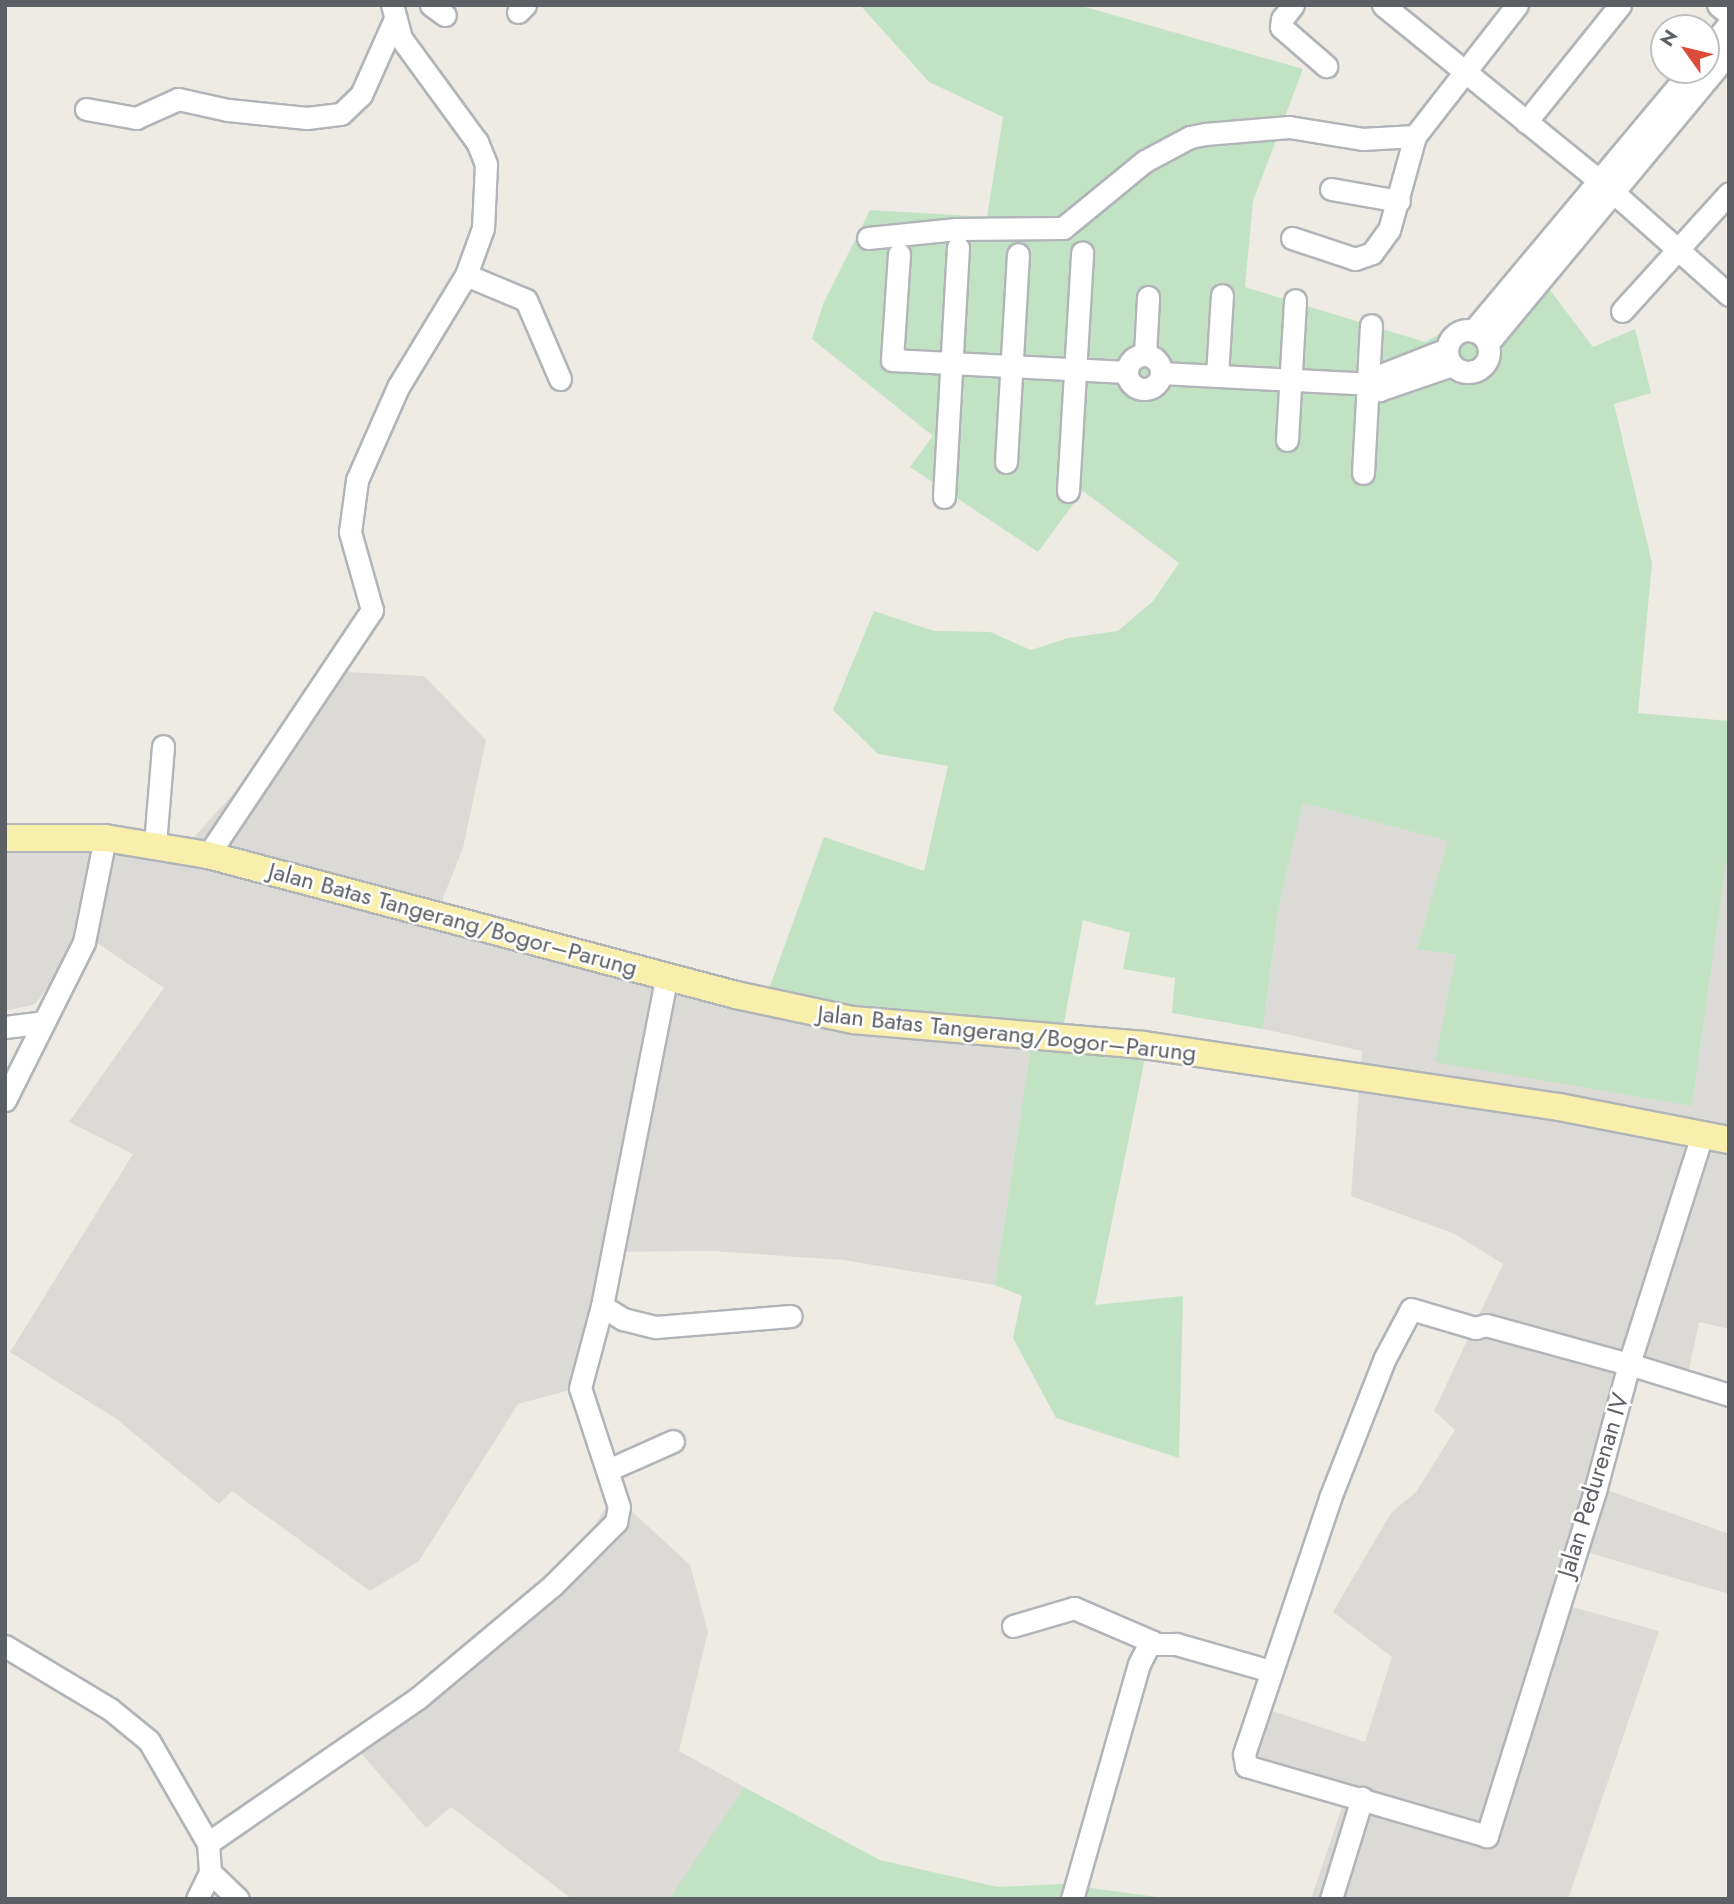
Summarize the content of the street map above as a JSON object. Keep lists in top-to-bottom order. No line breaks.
{"streets":{"main road":["Jalan Batas Tangerang/Bogor–Parung"],"street":["Jalan Pedurenan IV"]},"crossings":[["Jalan Batas Tangerang/Bogor–Parung","Jalan Pedurenan IV"]],"north":"top left"}
